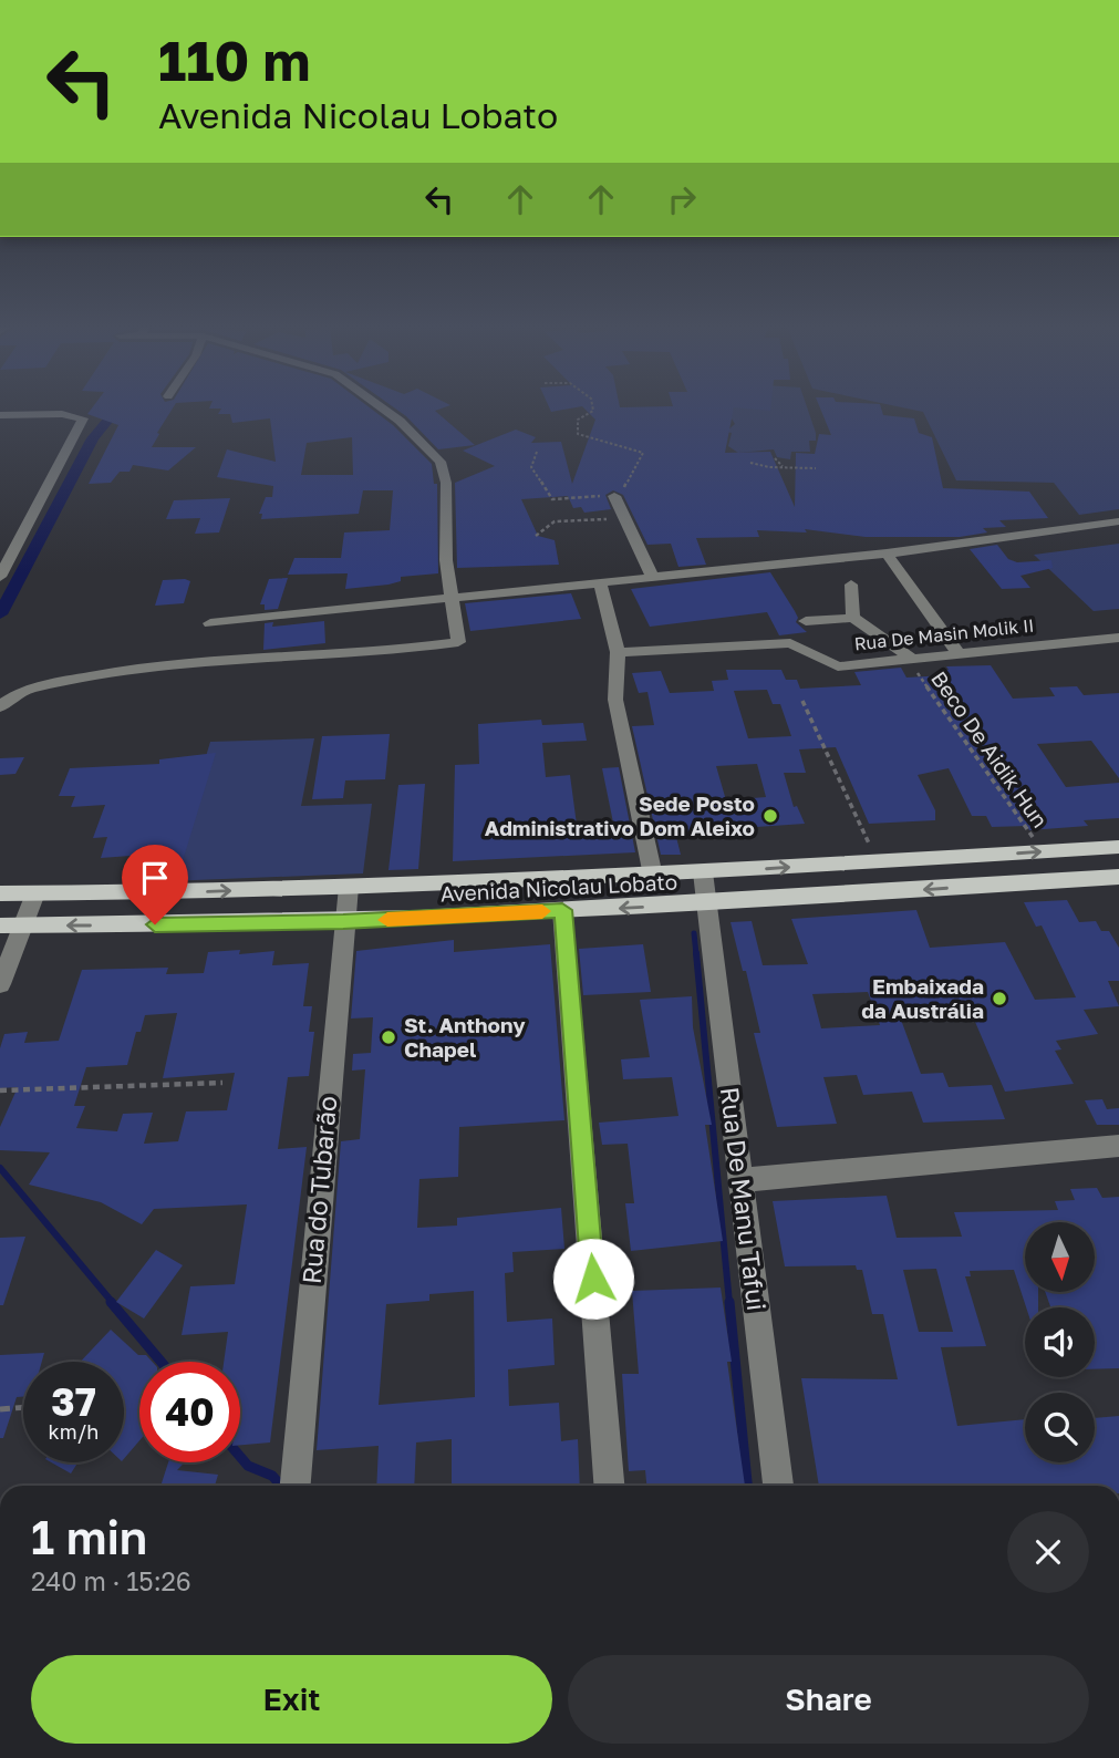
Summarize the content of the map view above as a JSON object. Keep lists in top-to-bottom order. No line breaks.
{"streets":{"main road":["Avenida Nicolau Lobato"],"street":["Rua De Masin Molik II","Rua do Tubarão","Rua De Manu Tafui"],"path":["Beco De Aidik Hun"]},"crossings":[["Rua De Masin Molik II","Beco De Aidik Hun"],["Beco De Aidik Hun","Avenida Nicolau Lobato"],["Avenida Nicolau Lobato","Rua do Tubarão"],["Avenida Nicolau Lobato","Rua De Manu Tafui"]],"places":["Sede Posto Administrativo Dom Aleixo","Embaixada da Austrália","St. Anthony Chapel"],"north":"bottom","page":{"turn":["110 m","Avenida Nicolau Lobato"],"speed":"37 km/h","limit":"40","heading":["1 min","240 m · 15:26"],"buttons":["Exit","Share"]}}
